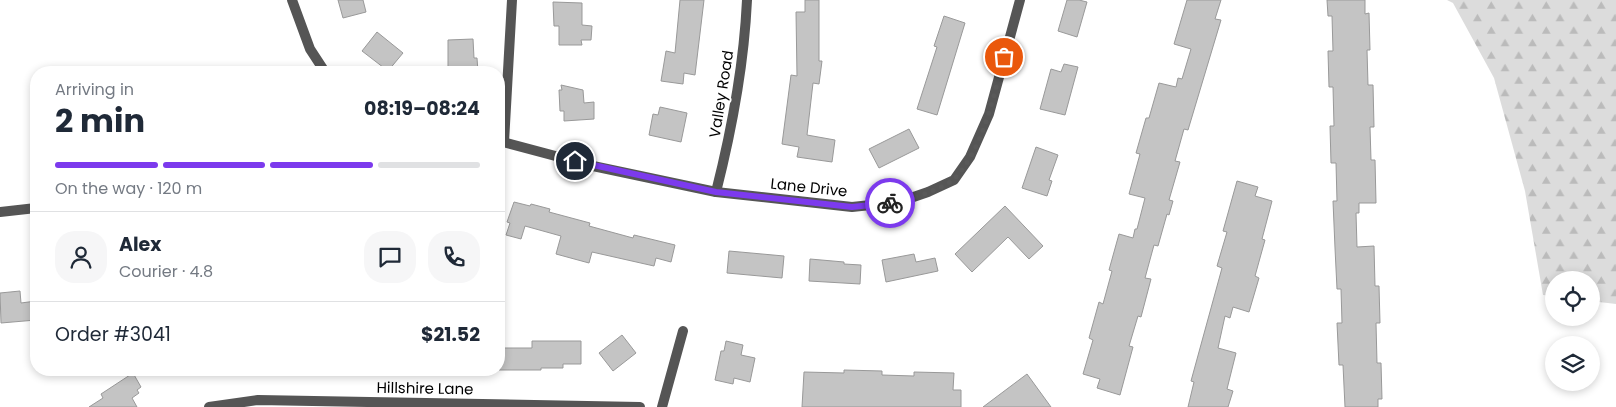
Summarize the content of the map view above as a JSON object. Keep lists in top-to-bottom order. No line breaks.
{"streets":{"street":["Valley Road","Lane Drive","Hillshire Lane"]},"crossings":[["Valley Road","Lane Drive"]],"page":{"heading":["2 min","Arriving in","08:19–08:24"],"panel":["Alex","Courier · 4.8","Order #3041","$21.52"],"bar":"On the way · 120 m"}}
